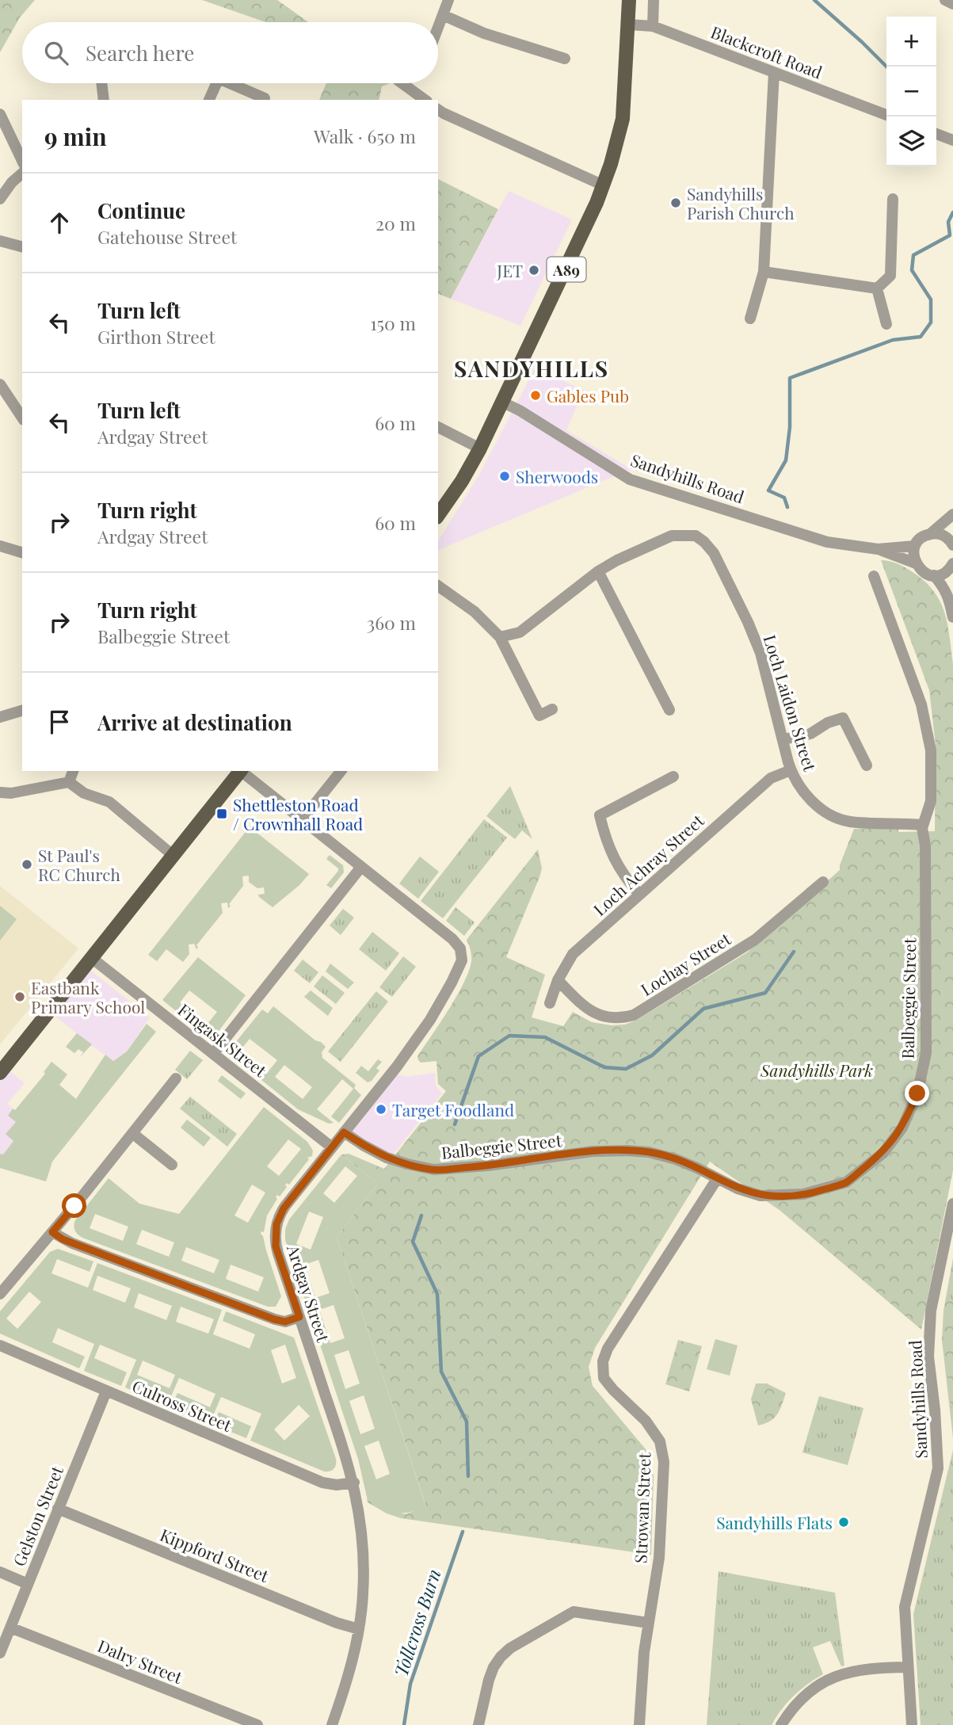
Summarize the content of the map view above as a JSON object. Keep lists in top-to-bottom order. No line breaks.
{"streets":{"main road":["A89"],"street":["Blackcroft Road","Sandyhills Road","Loch Laidon Street","Loch Achray Street","Lochay Street","Balbeggie Street","Fingask Street","Ardgay Street","Culross Street","Strowan Street","Gelston Street","Kippford Street","Dalry Street"]},"crossings":[["Blackcroft Road","A89"],["A89","Sandyhills Road"],["Loch Laidon Street","Loch Achray Street"],["Loch Laidon Street","Balbeggie Street"],["Loch Achray Street","Lochay Street"],["Balbeggie Street","Ardgay Street"],["Balbeggie Street","Strowan Street"],["Fingask Street","Ardgay Street"],["Ardgay Street","Culross Street"],["Ardgay Street","Kippford Street"],["Culross Street","Gelston Street"],["Gelston Street","Kippford Street"],["Gelston Street","Dalry Street"]],"districts":["SANDYHILLS"],"water":["Tollcross Burn"],"parks":["Sandyhills Park"],"places":{"other":["Sandyhills Parish Church","JET","Gables Pub","Sherwoods","St Paul's RC Church","Eastbank Primary School","Target Foodland","Sandyhills Flats"],"transit":["Shettleston Road / Crownhall Road"]},"page":{"map_buttons":["+","−"],"search":"Search here","heading":["9 min","Walk · 650 m"],"list":[["Continue","Gatehouse Street","20 m"],["Turn left","Girthon Street","150 m"],["Turn left","Ardgay Street","60 m"],["Turn right","Ardgay Street","60 m"],["Turn right","Balbeggie Street","360 m"],"Arrive at destination"]}}
